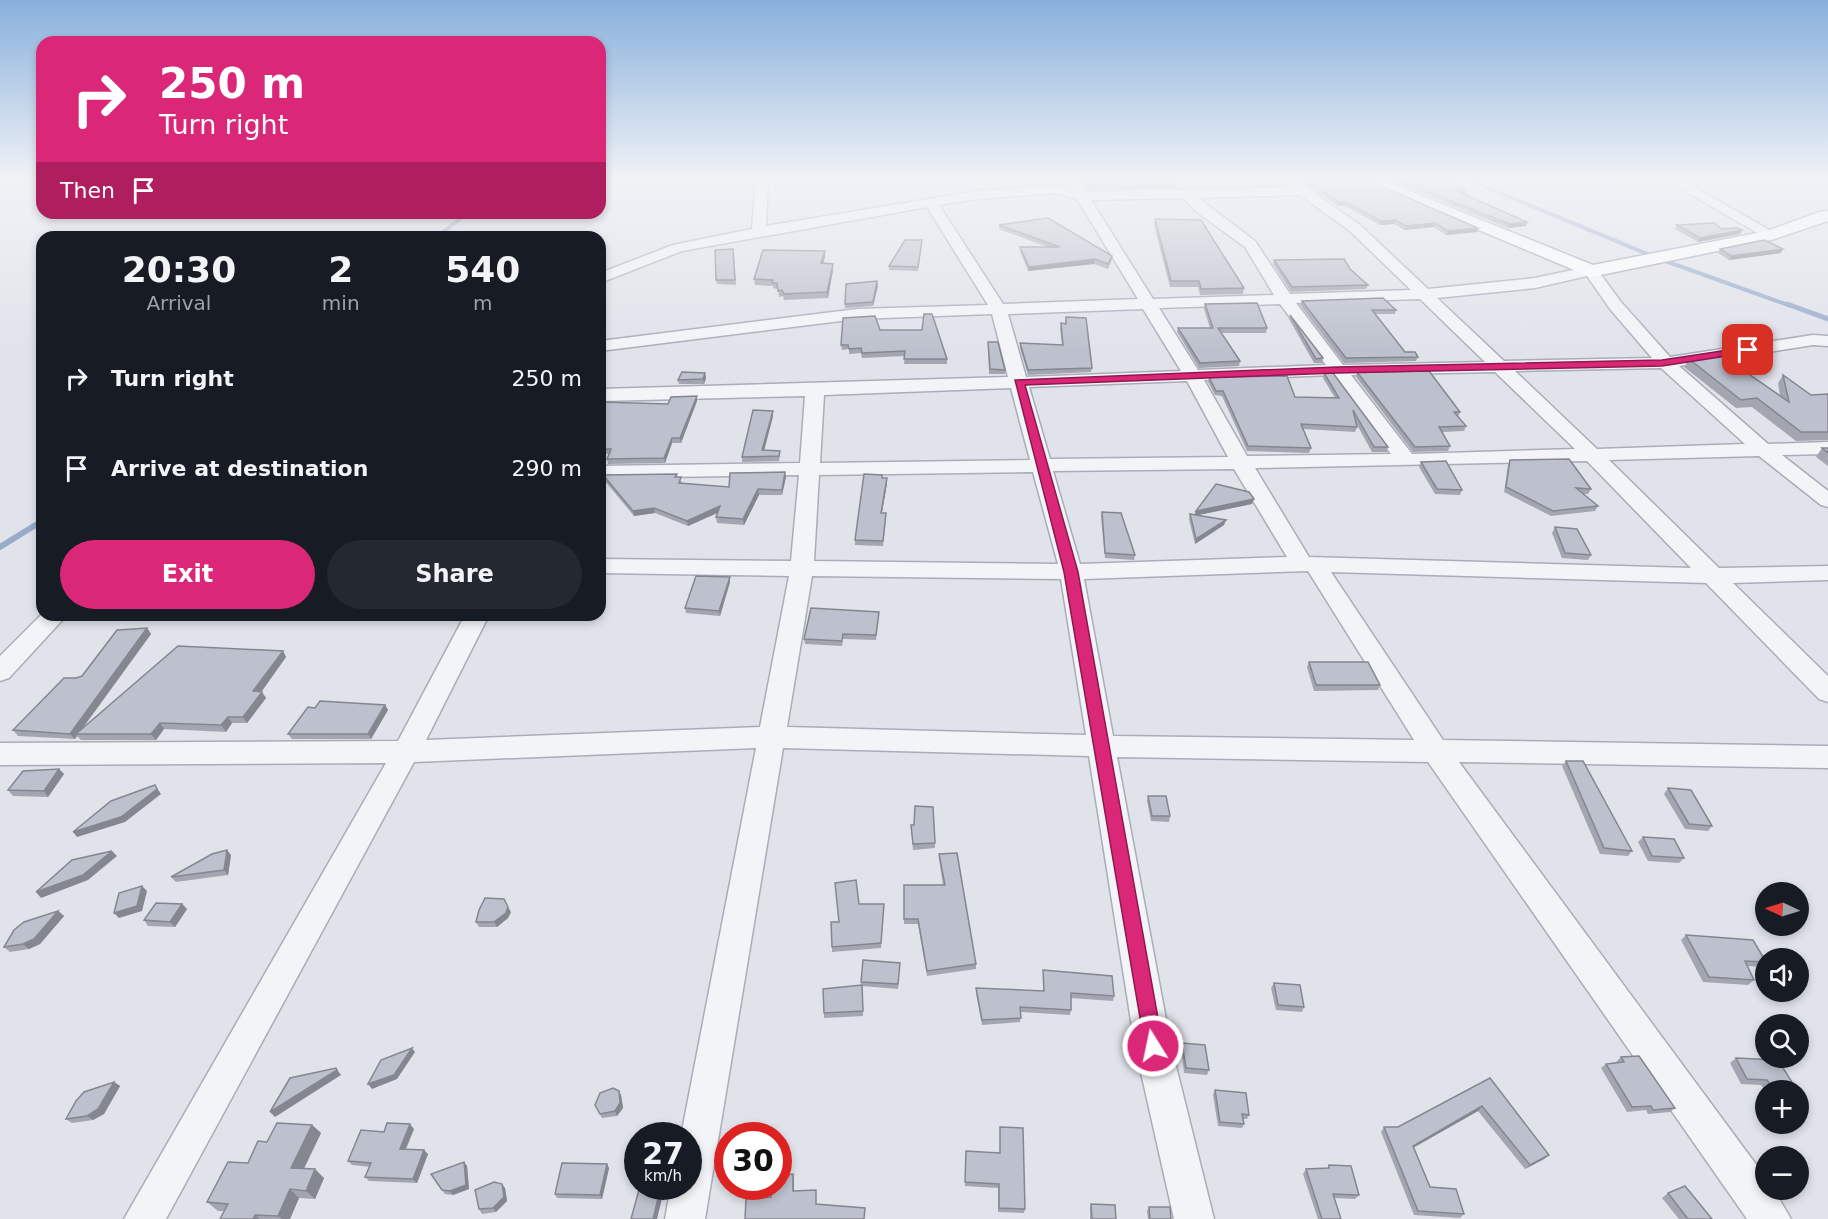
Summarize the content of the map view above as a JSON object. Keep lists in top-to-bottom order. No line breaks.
{"north":"left","page":{"turn":["250 m","Turn right"],"then":"Then","eta":["20:30","Arrival","2","min","540","m"],"list":[{"name":"Turn right","value":"250 m"},{"name":"Arrive at destination","value":"290 m"}],"buttons":["Exit","Share"],"map_buttons":["+","−"],"speed":"27 km/h","limit":"30"}}
